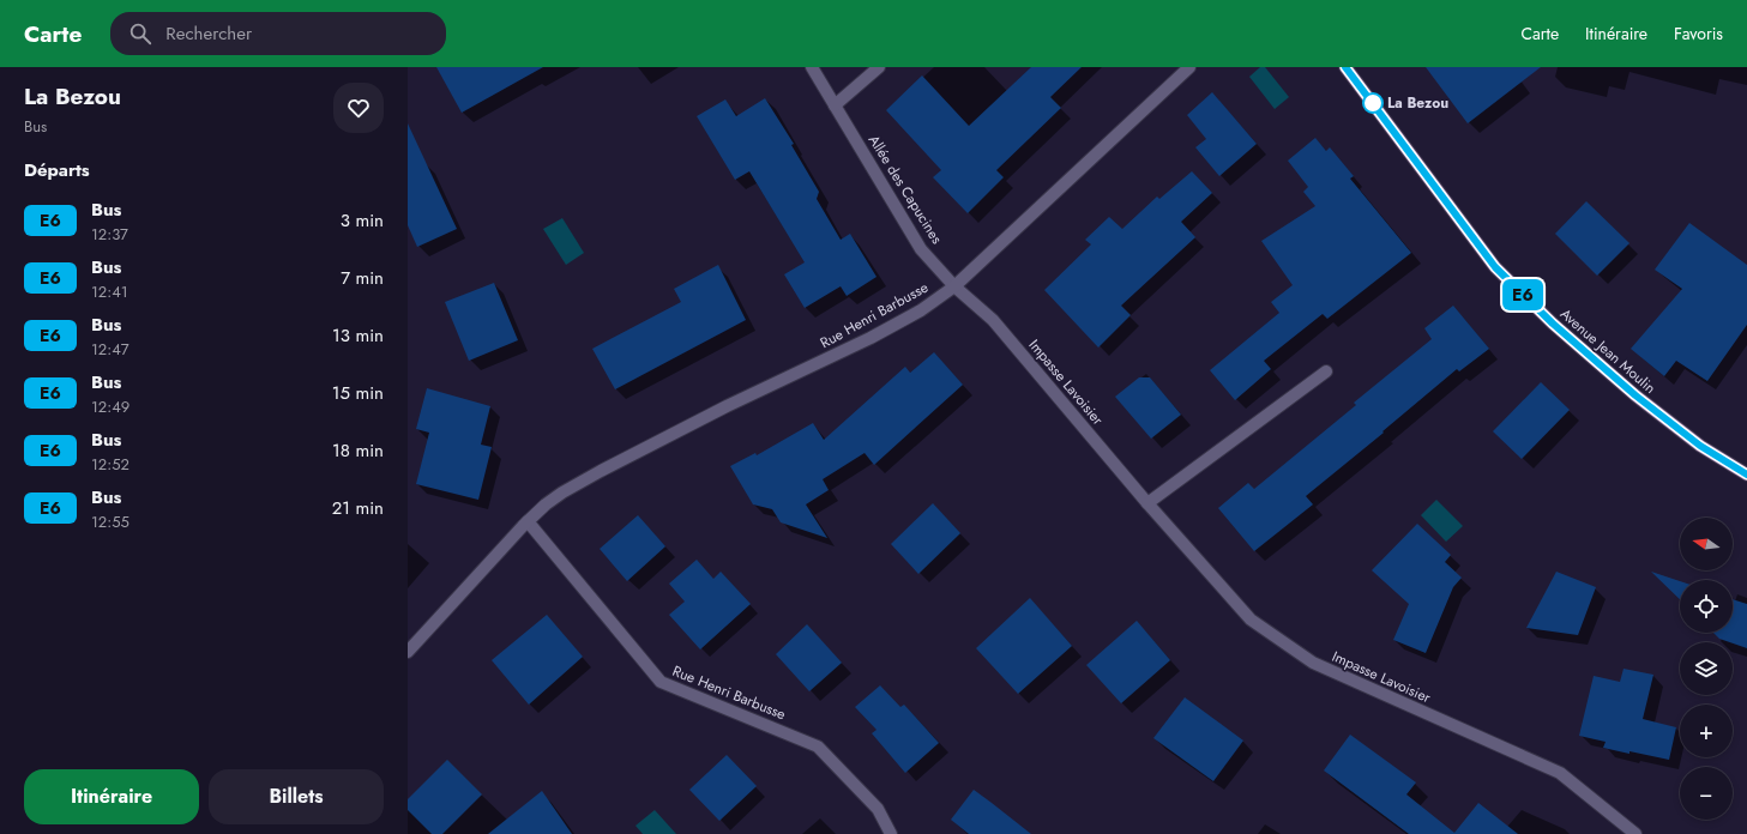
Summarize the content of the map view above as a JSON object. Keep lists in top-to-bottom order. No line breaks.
{"streets":{"main road":["Avenue Jean Moulin"],"street":["Allée des Capucines","Rue Henri Barbusse","Impasse Lavoisier"]},"crossings":[["Allée des Capucines","Rue Henri Barbusse"],["Allée des Capucines","Impasse Lavoisier"],["Rue Henri Barbusse","Impasse Lavoisier"]],"places":["La Bezou"],"lines":["bus line E6"],"north":"left","page":{"header":"Carte","search":"Rechercher","nav":["Carte","Itinéraire","Favoris"],"heading":[["La Bezou","Bus"],"Départs"],"on_map":"E6","list":[{"mark":"E6","name":"Bus","note":"12:37","value":"3 min"},{"mark":"E6","name":"Bus","note":"12:41","value":"7 min"},{"mark":"E6","name":"Bus","note":"12:47","value":"13 min"},{"mark":"E6","name":"Bus","note":"12:49","value":"15 min"},{"mark":"E6","name":"Bus","note":"12:52","value":"18 min"},{"mark":"E6","name":"Bus","note":"12:55","value":"21 min"}],"map_buttons":["+","−"],"buttons":["Itinéraire","Billets"]}}
